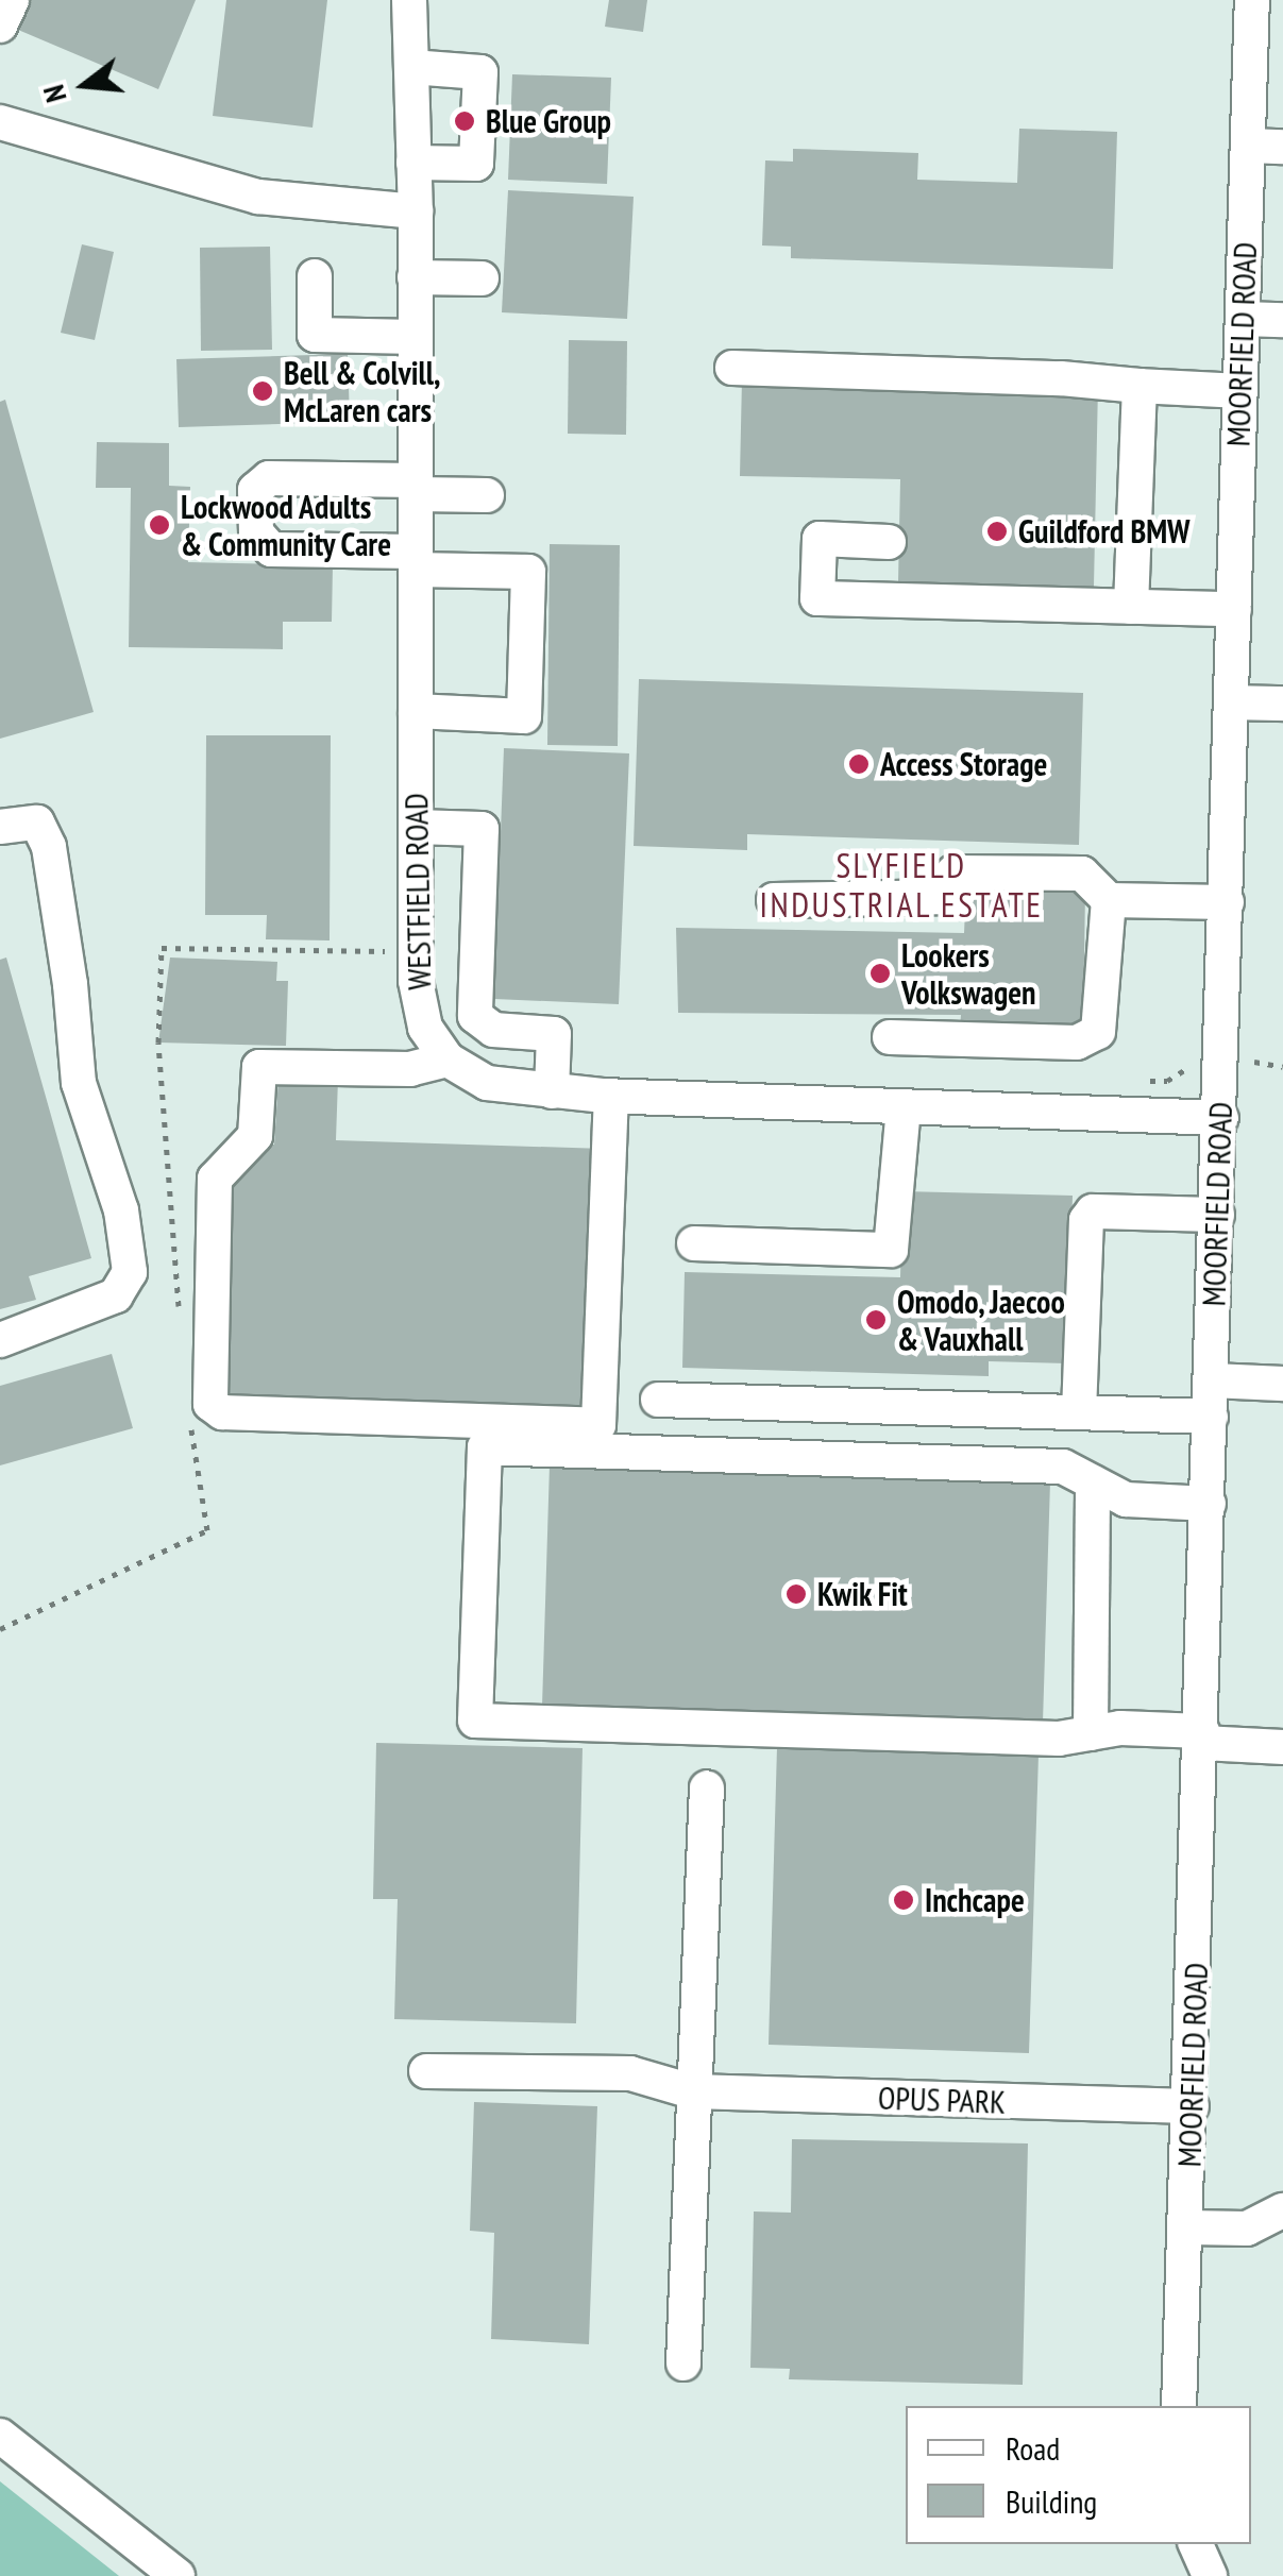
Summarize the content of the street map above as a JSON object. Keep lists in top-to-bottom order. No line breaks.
{"streets":{"street":["MOORFIELD ROAD","WESTFIELD ROAD","OPUS PARK"]},"crossings":[["MOORFIELD ROAD","OPUS PARK"]],"districts":["SLYFIELD INDUSTRIAL ESTATE"],"places":["Blue Group","Bell & Colvill, McLaren cars","Lockwood Adults & Community Care","Guildford BMW","Access Storage","Lookers Volkswagen","Omodo, Jaecoo & Vauxhall","Kwik Fit","Inchcape"],"legend":["Road","Building"],"north":"left"}
